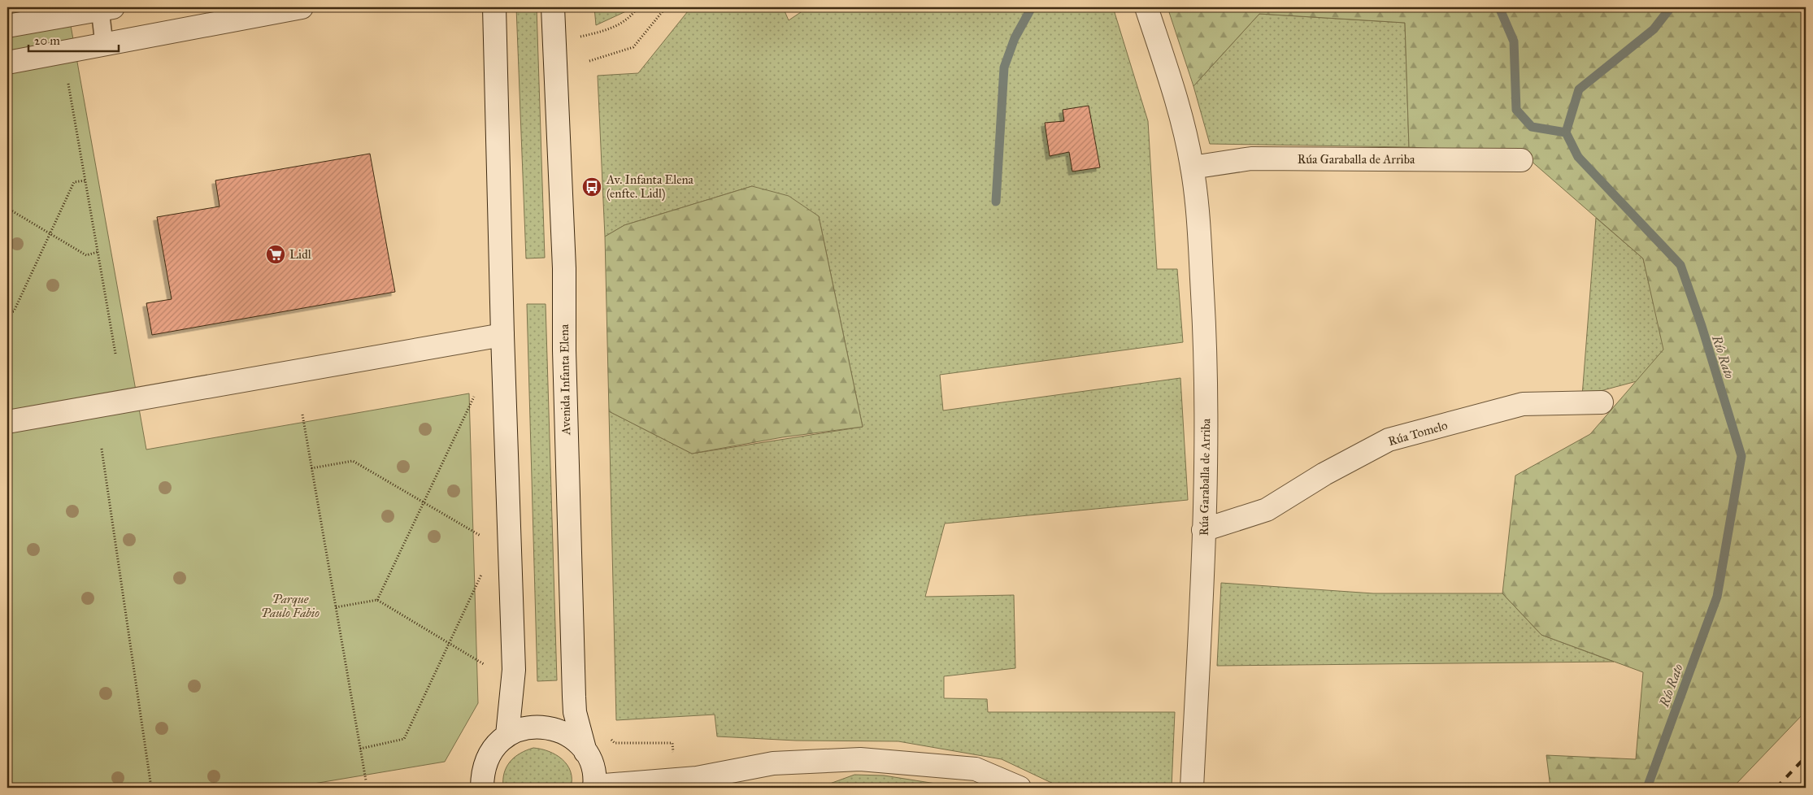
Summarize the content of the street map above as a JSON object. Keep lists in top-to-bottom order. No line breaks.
{"streets":{"street":["Rúa Garaballa de Arriba","Avenida Infanta Elena","Rúa Tomelo"]},"crossings":[["Rúa Garaballa de Arriba","Rúa Tomelo"]],"water":["Río Rato"],"parks":["Parque Paulo Fabio"],"places":{"bus stop":["Av. Infanta Elena (enfte. Lidl)"],"supermarket":["Lidl"]},"scale_bar":"20 m"}
